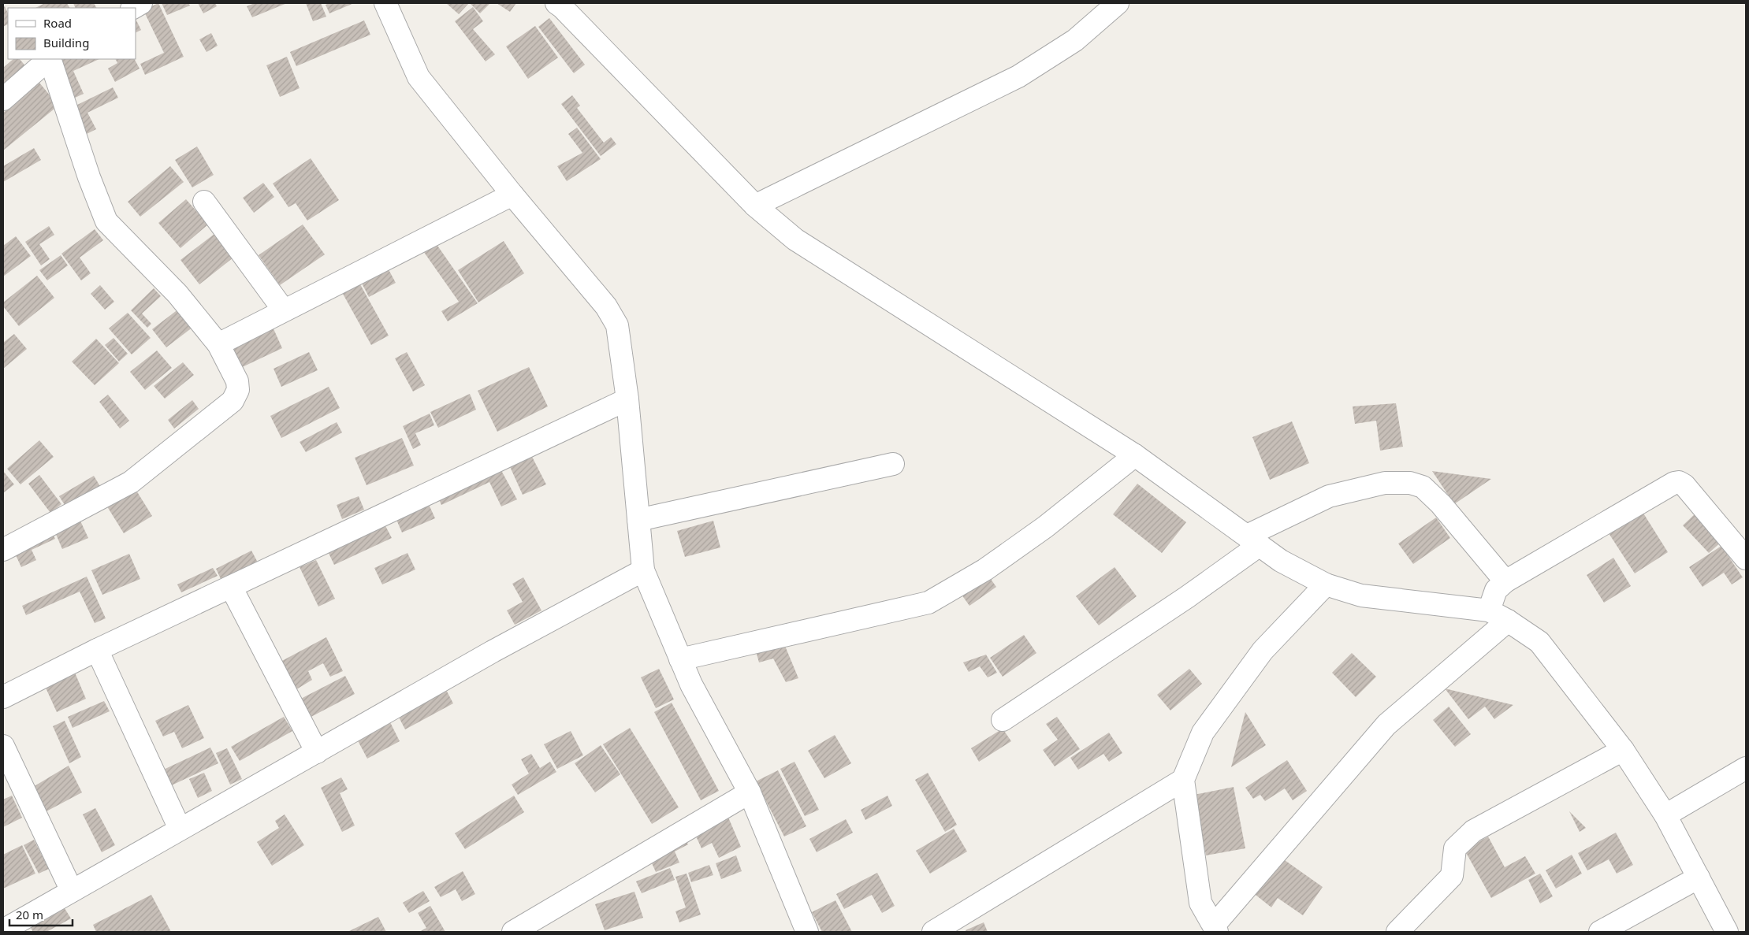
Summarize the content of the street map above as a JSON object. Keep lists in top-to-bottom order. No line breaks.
{"legend":["Road","Building"],"scale_bar":"20 m"}
